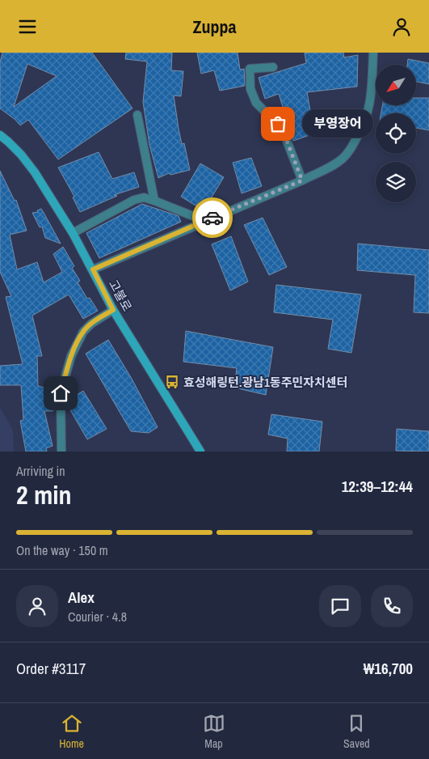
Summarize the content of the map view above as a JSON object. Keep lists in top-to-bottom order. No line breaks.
{"streets":{"street":["고불로"]},"places":{"other":["부영장어"],"bus stop":["효성해링턴.광남1동주민자치센터"]},"north":"bottom left","page":{"header":"Zuppa","bubble":"부영장어","heading":["2 min","Arriving in","12:39–12:44"],"panel":["Alex","Courier · 4.8","Order #3117","₩16,700"],"bar":"On the way · 150 m","tabs":["Home","Map","Saved"]}}
